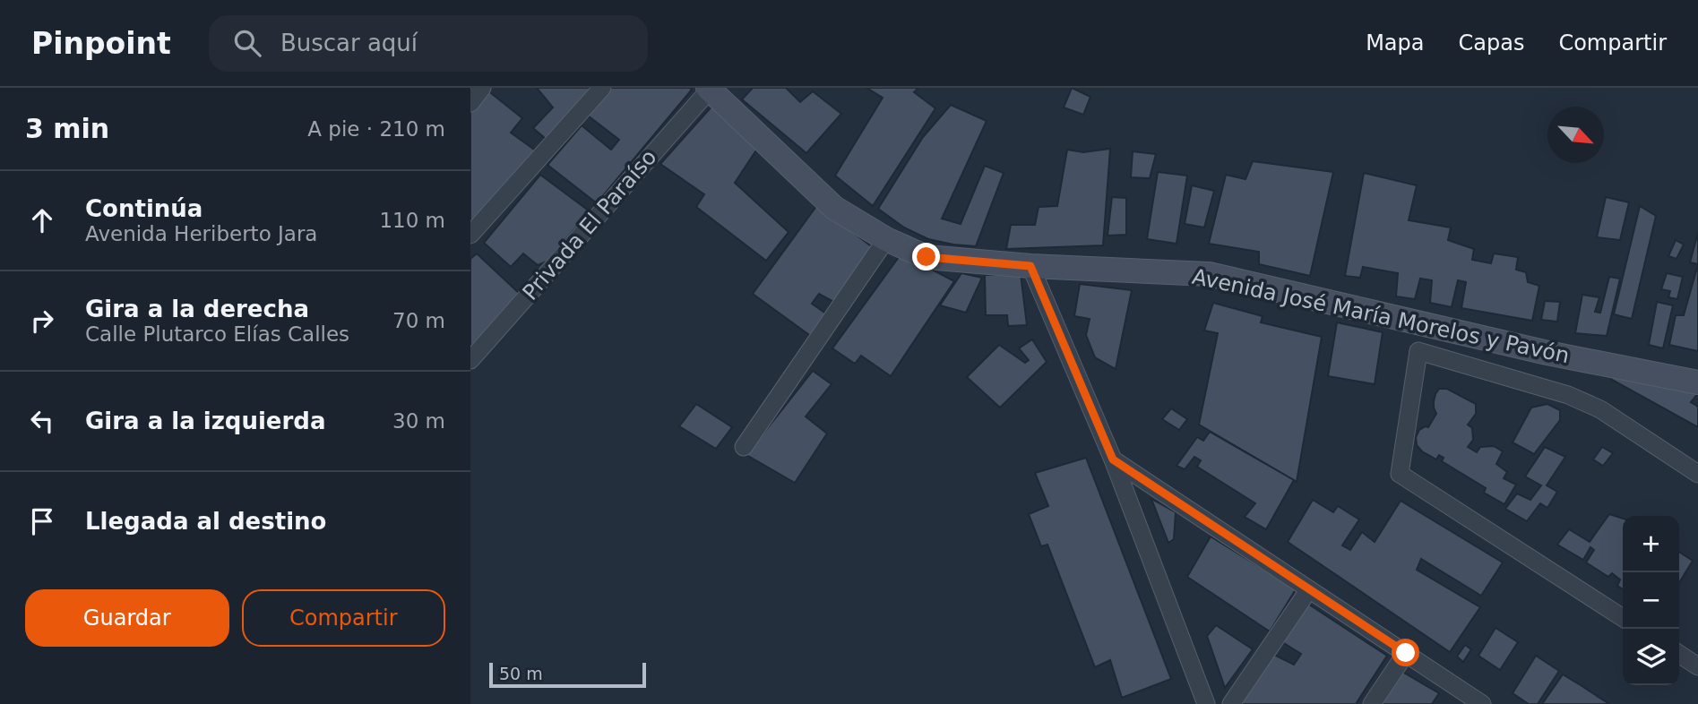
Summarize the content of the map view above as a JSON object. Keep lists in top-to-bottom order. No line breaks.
{"streets":{"main road":["Avenida José María Morelos y Pavón"],"street":["Privada El Paraíso"]},"crossings":[["Privada El Paraíso","Avenida José María Morelos y Pavón"]],"scale_bar":"50 m","north":"bottom right","page":{"header":"Pinpoint","search":"Buscar aquí","nav":["Mapa","Capas","Compartir"],"heading":["3 min","A pie · 210 m"],"list":[["Continúa","Avenida Heriberto Jara","110 m"],["Gira a la derecha","Calle Plutarco Elías Calles","70 m"],["Gira a la izquierda","30 m"],"Llegada al destino"],"map_buttons":["+","−"],"buttons":["Guardar","Compartir"],"scale":"50 m"}}
